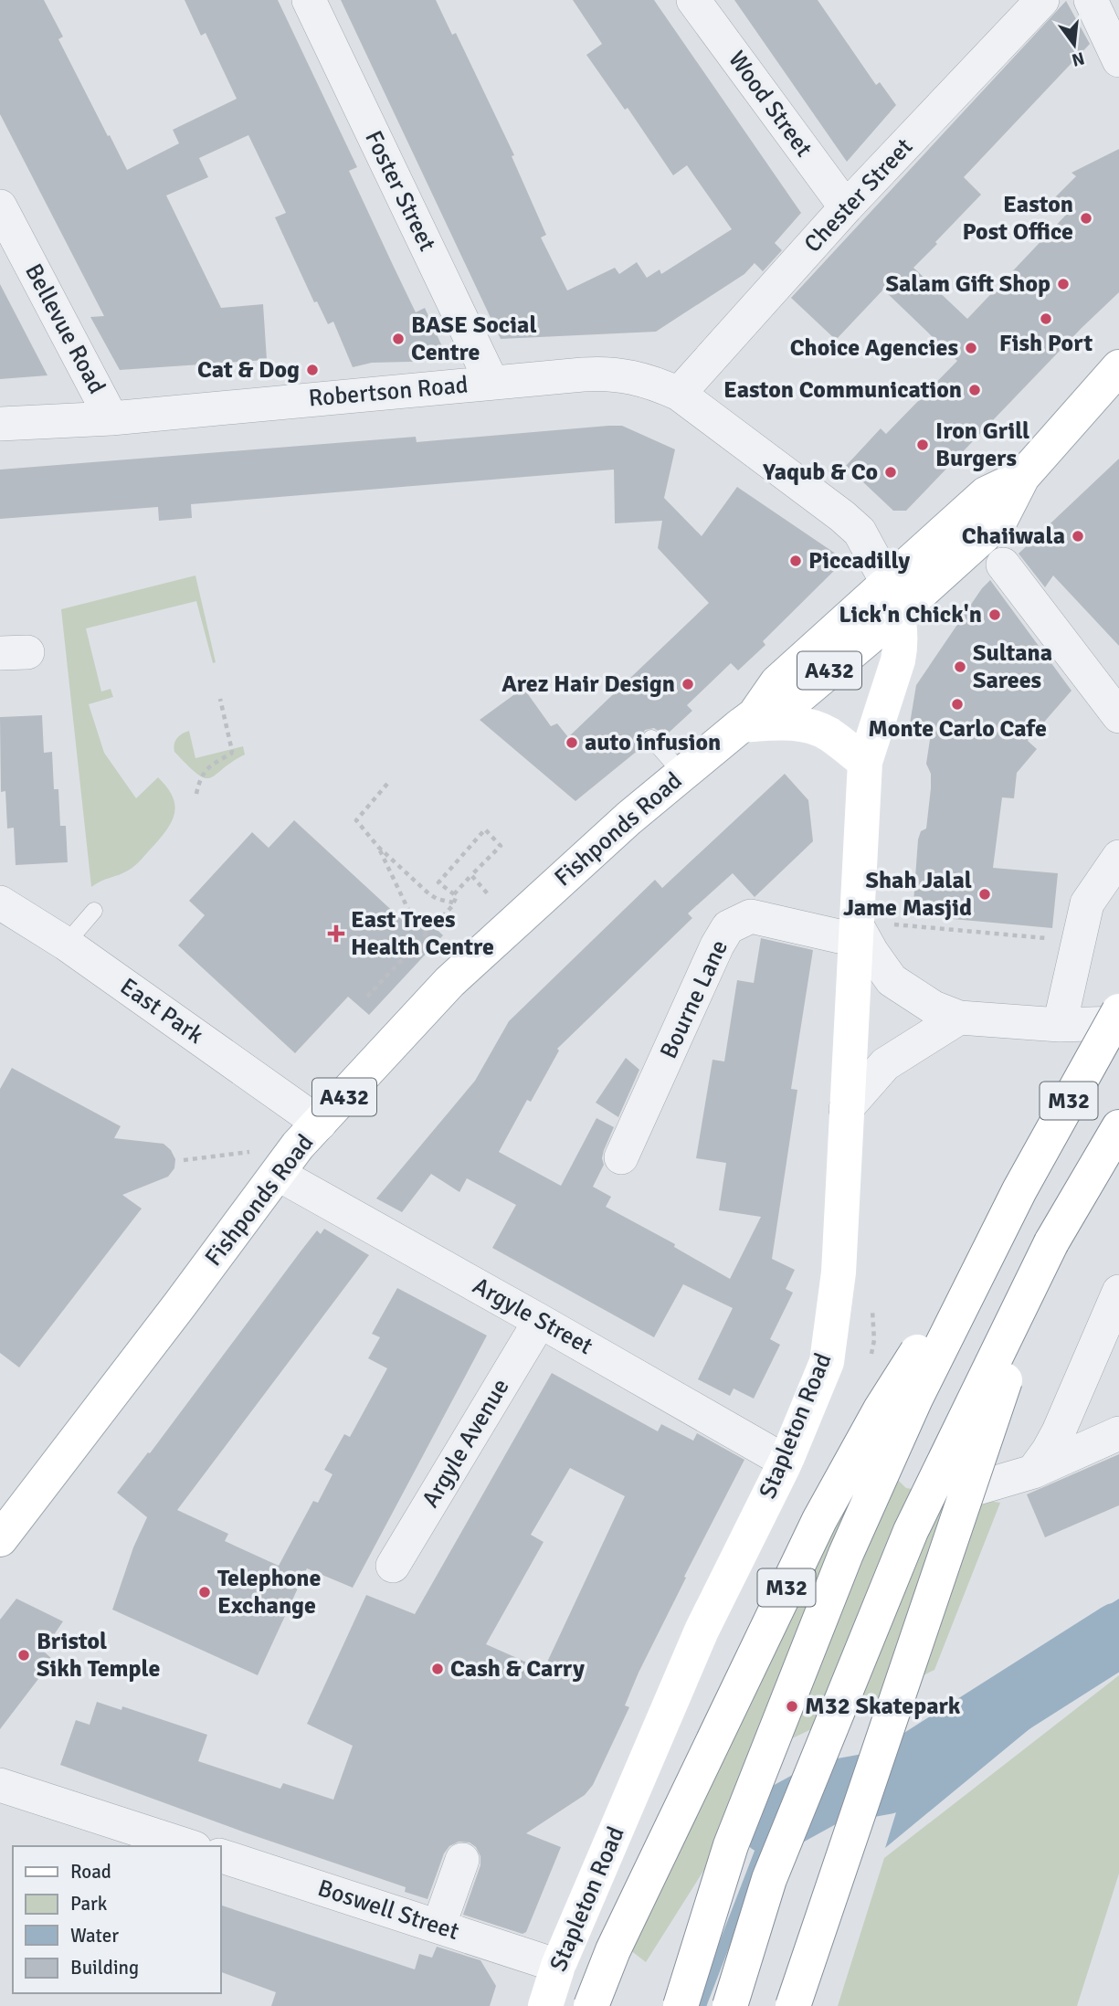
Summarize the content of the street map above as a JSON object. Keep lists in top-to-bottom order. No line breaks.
{"streets":{"main road":["A432","Fishponds Road","M32","Stapleton Road"],"street":["Wood Street","Foster Street","Chester Street","Bellevue Road","Robertson Road","Bourne Lane","East Park","Argyle Street","Argyle Avenue","Boswell Street"]},"crossings":[["Wood Street","Chester Street"],["Foster Street","Robertson Road"],["Chester Street","Robertson Road"],["Bellevue Road","Robertson Road"],["Robertson Road","A432"],["Robertson Road","Fishponds Road"],["Robertson Road","Stapleton Road"],["A432","Fishponds Road"],["A432","Stapleton Road"],["Fishponds Road","East Park"],["Fishponds Road","Argyle Street"],["Fishponds Road","Stapleton Road"],["Bourne Lane","Stapleton Road"],["Argyle Street","Stapleton Road"],["Argyle Street","Argyle Avenue"],["Stapleton Road","Boswell Street"]],"places":{"other":["Easton Post Office","Salam Gift Shop","Fish Port","BASE Social Centre","Choice Agencies","Cat & Dog","Easton Communication","Iron Grill Burgers","Yaqub & Co","Chaiiwala","Piccadilly","Lick'n Chick'n","Sultana Sarees","Arez Hair Design","Monte Carlo Cafe","auto infusion","Shah Jalal Jame Masjid","Telephone Exchange","Bristol Sikh Temple","Cash & Carry","M32 Skatepark"],"health":["East Trees Health Centre"]},"legend":["Road","Park","Water","Building"],"north":"bottom"}
